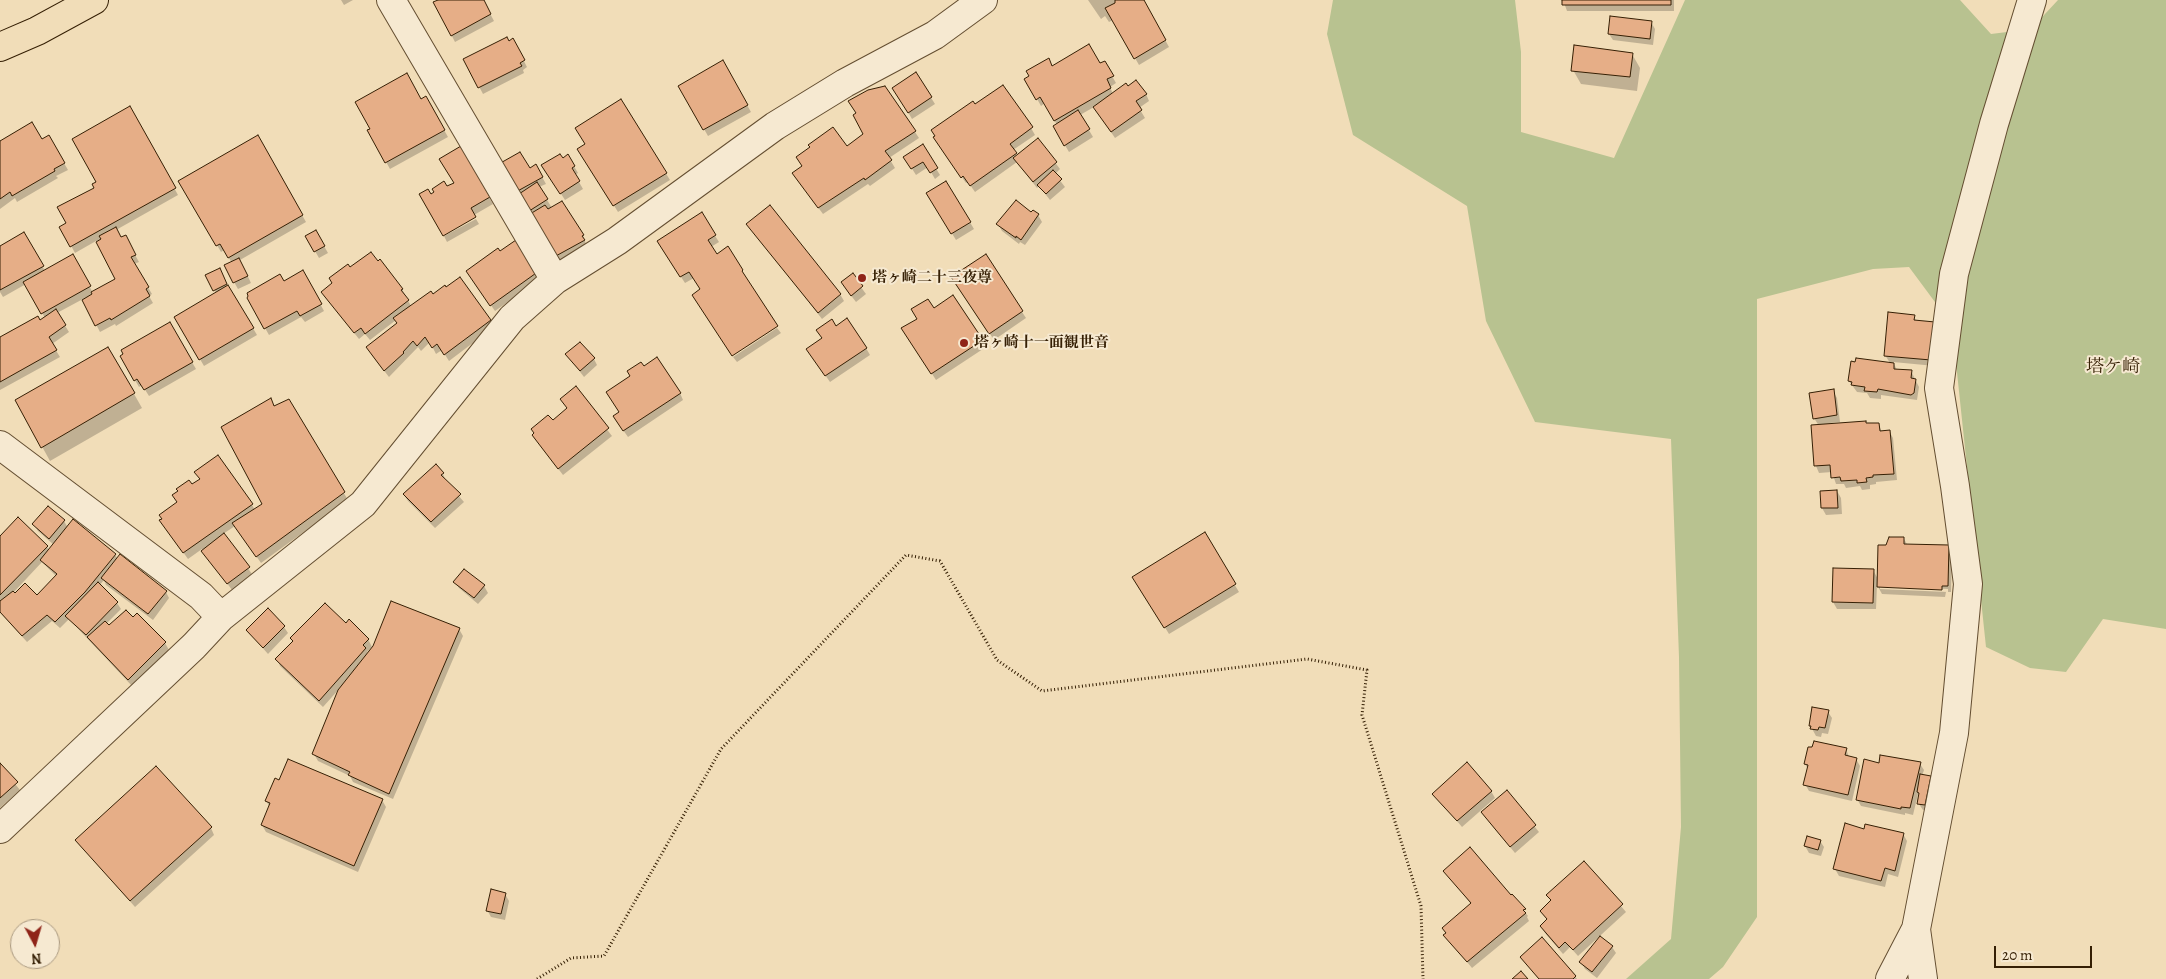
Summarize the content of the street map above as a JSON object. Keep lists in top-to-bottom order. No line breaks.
{"districts":["塔ケ崎"],"places":["塔ヶ崎二十三夜尊","塔ヶ崎十一面観世音"],"scale_bar":"20 m","north":"bottom"}
